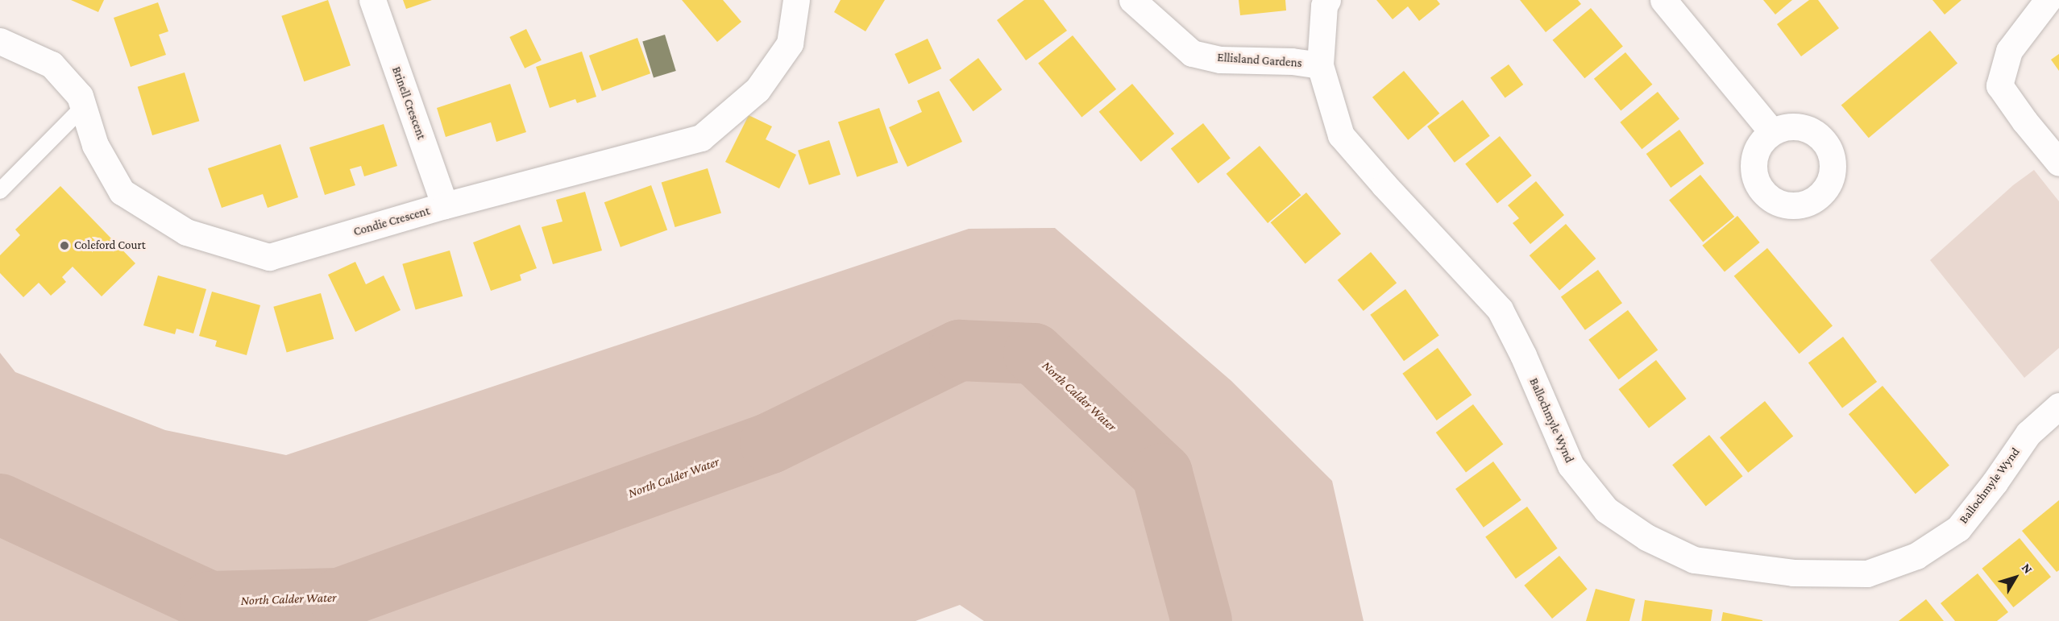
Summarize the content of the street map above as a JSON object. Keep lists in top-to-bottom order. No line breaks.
{"streets":{"street":["Ellisland Gardens","Brinell Crescent","Condie Crescent","Ballochmyle Wynd"]},"crossings":[["Ellisland Gardens","Ballochmyle Wynd"],["Brinell Crescent","Condie Crescent"]],"water":["North Calder Water"],"places":["Coleford Court"],"north":"top right"}
